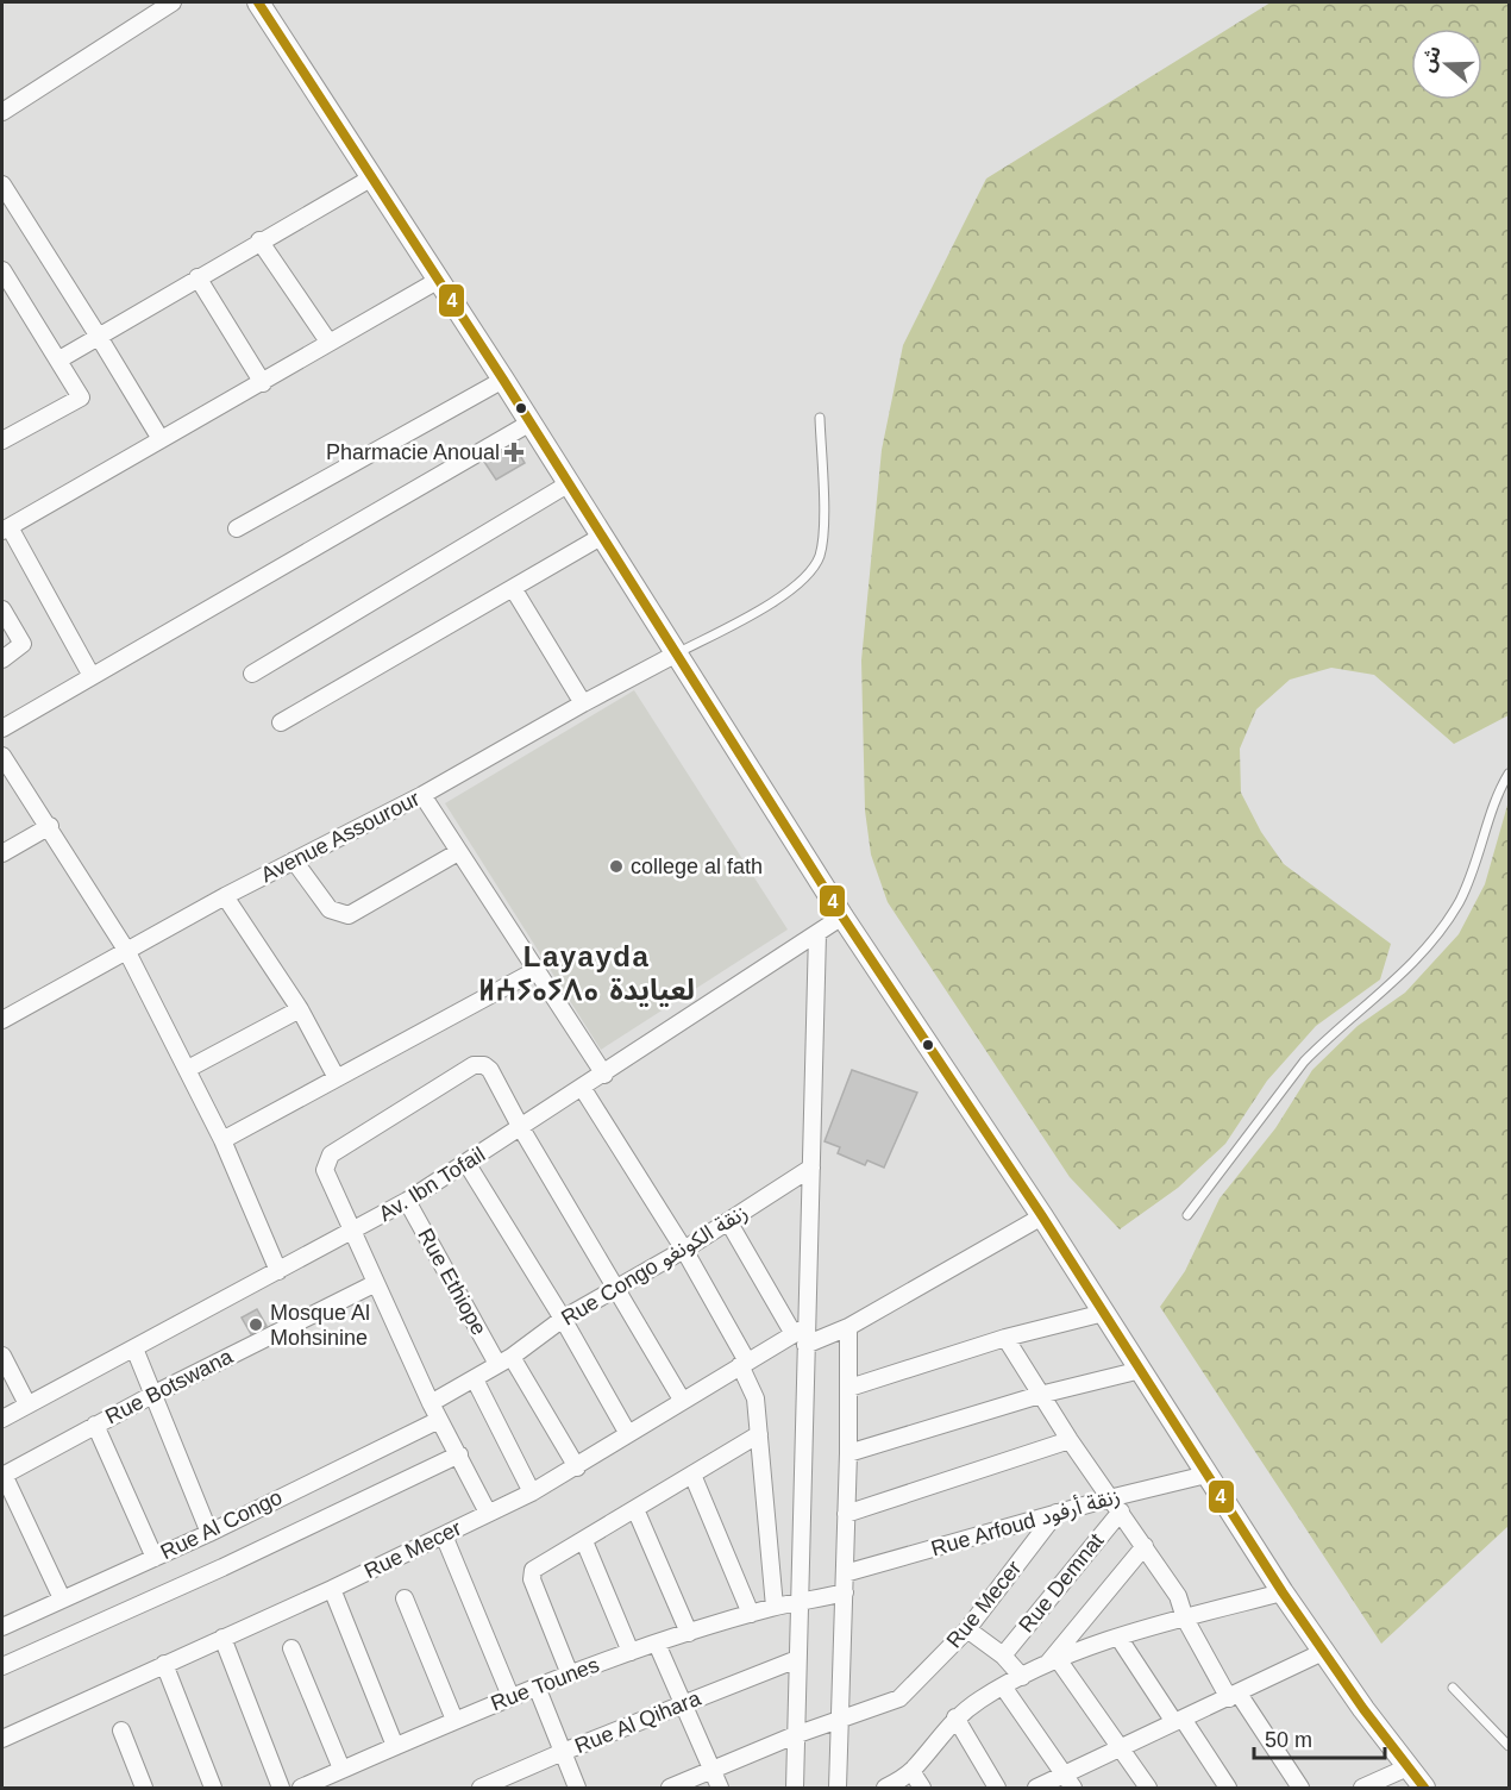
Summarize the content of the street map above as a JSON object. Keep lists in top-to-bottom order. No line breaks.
{"streets":{"street":["Avenue Assourour","Av. Ibn Tofail","Rue Congo زنقة الكونغو","Rue Ethiope","Rue Botswana","Rue Arfoud زنقة أرفود","Rue Al Congo","Rue Mecer","Rue Demnat","Rue Tounes","Rue Al Qihara"]},"crossings":[["Av. Ibn Tofail","Rue Ethiope"],["Rue Congo زنقة الكونغو","Rue Ethiope"],["Rue Ethiope","Rue Mecer"],["Rue Arfoud زنقة أرفود","Rue Mecer"]],"districts":["Layayda ⵍⵄⵢⴰⵢⴷⴰ لعيايدة"],"places":{"health":["Pharmacie Anoual"],"other":["college al fath","Mosque Al Mohsinine"]},"lines":["transit line 4"],"scale_bar":"50 m","north":"left"}
